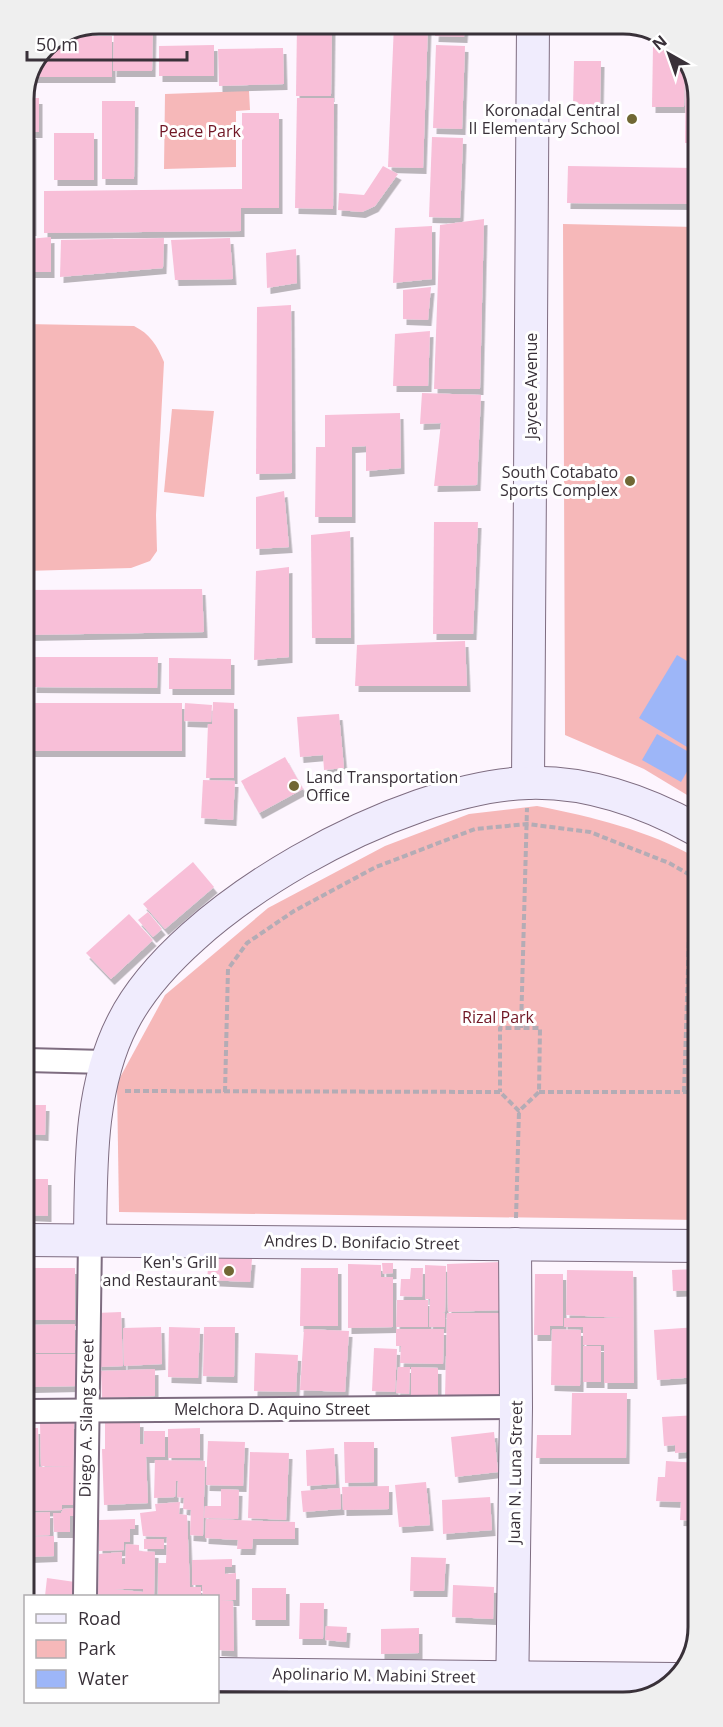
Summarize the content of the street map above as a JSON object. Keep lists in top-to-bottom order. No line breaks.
{"streets":{"street":["Jaycee Avenue","Andres D. Bonifacio Street","Melchora D. Aquino Street","Diego A. Silang Street","Juan N. Luna Street","Apolinario M. Mabini Street"]},"crossings":[["Andres D. Bonifacio Street","Diego A. Silang Street"],["Andres D. Bonifacio Street","Juan N. Luna Street"],["Melchora D. Aquino Street","Diego A. Silang Street"],["Melchora D. Aquino Street","Juan N. Luna Street"],["Juan N. Luna Street","Apolinario M. Mabini Street"]],"parks":["Peace Park","Rizal Park"],"places":["Koronadal Central II Elementary School","South Cotabato Sports Complex","Land Transportation Office","Ken's Grill and Restaurant"],"legend":["Road","Park","Water"],"scale_bar":"50 m","north":"top left"}
